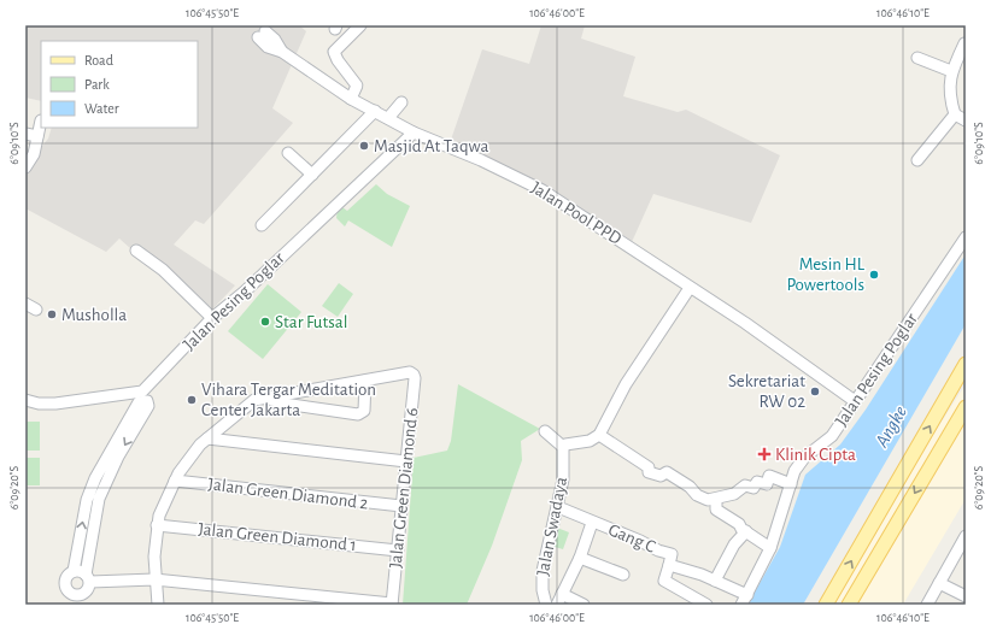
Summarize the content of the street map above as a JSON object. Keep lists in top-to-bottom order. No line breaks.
{"streets":{"street":["Jalan Pool PPD","Jalan Pesing Poglar","Jalan Green Diamond 6","Jalan Green Diamond 2","Jalan Swadaya","Jalan Green Diamond 1","Gang C"]},"crossings":[["Jalan Pool PPD","Jalan Pesing Poglar"],["Jalan Pesing Poglar","Gang C"],["Jalan Green Diamond 6","Jalan Green Diamond 2"],["Jalan Green Diamond 6","Jalan Green Diamond 1"],["Jalan Swadaya","Gang C"]],"water":["Angke"],"places":{"other":["Masjid At Taqwa","Mesin HL Powertools","Musholla","Star Futsal","Sekretariat RW 02","Vihara Tergar Meditation Center Jakarta"],"health":["Klinik Cipta"]},"legend":["Road","Park","Water"],"coordinates":["106°45'50\"E","106°46'00\"E","106°46'10\"E","6°09'10\"S","6°09'20\"S"]}
